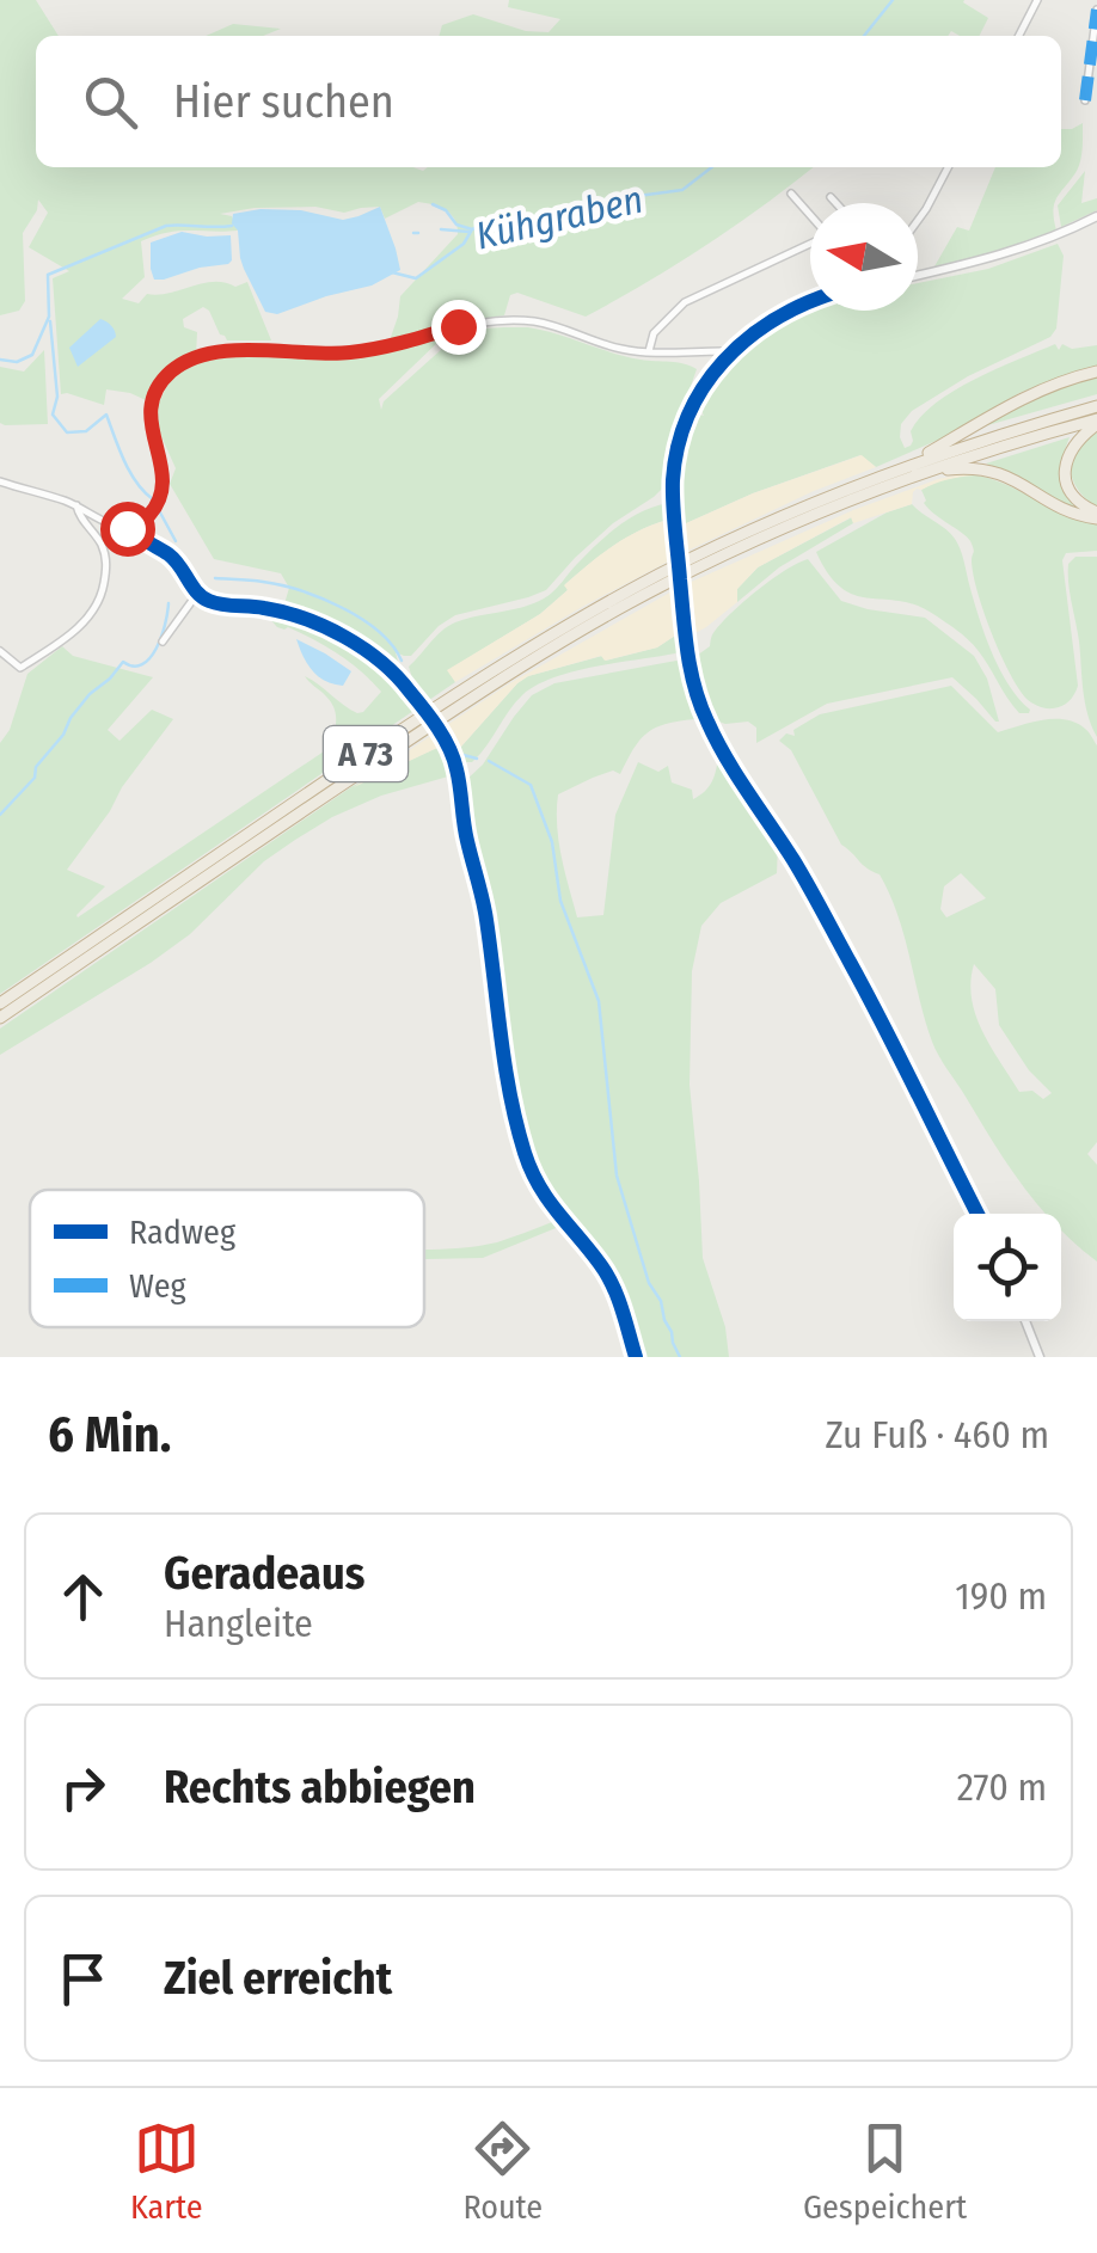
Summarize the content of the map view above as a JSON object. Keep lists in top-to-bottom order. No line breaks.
{"streets":{"highway":["A 73"]},"water":["Kühgraben"],"legend":["Radweg","Weg"],"north":"left","page":{"search":"Hier suchen","heading":["6 Min.","Zu Fuß · 460 m"],"list":[["Geradeaus","Hangleite","190 m"],["Rechts abbiegen","270 m"],"Ziel erreicht"],"nav":["Karte","Route","Gespeichert"]}}
